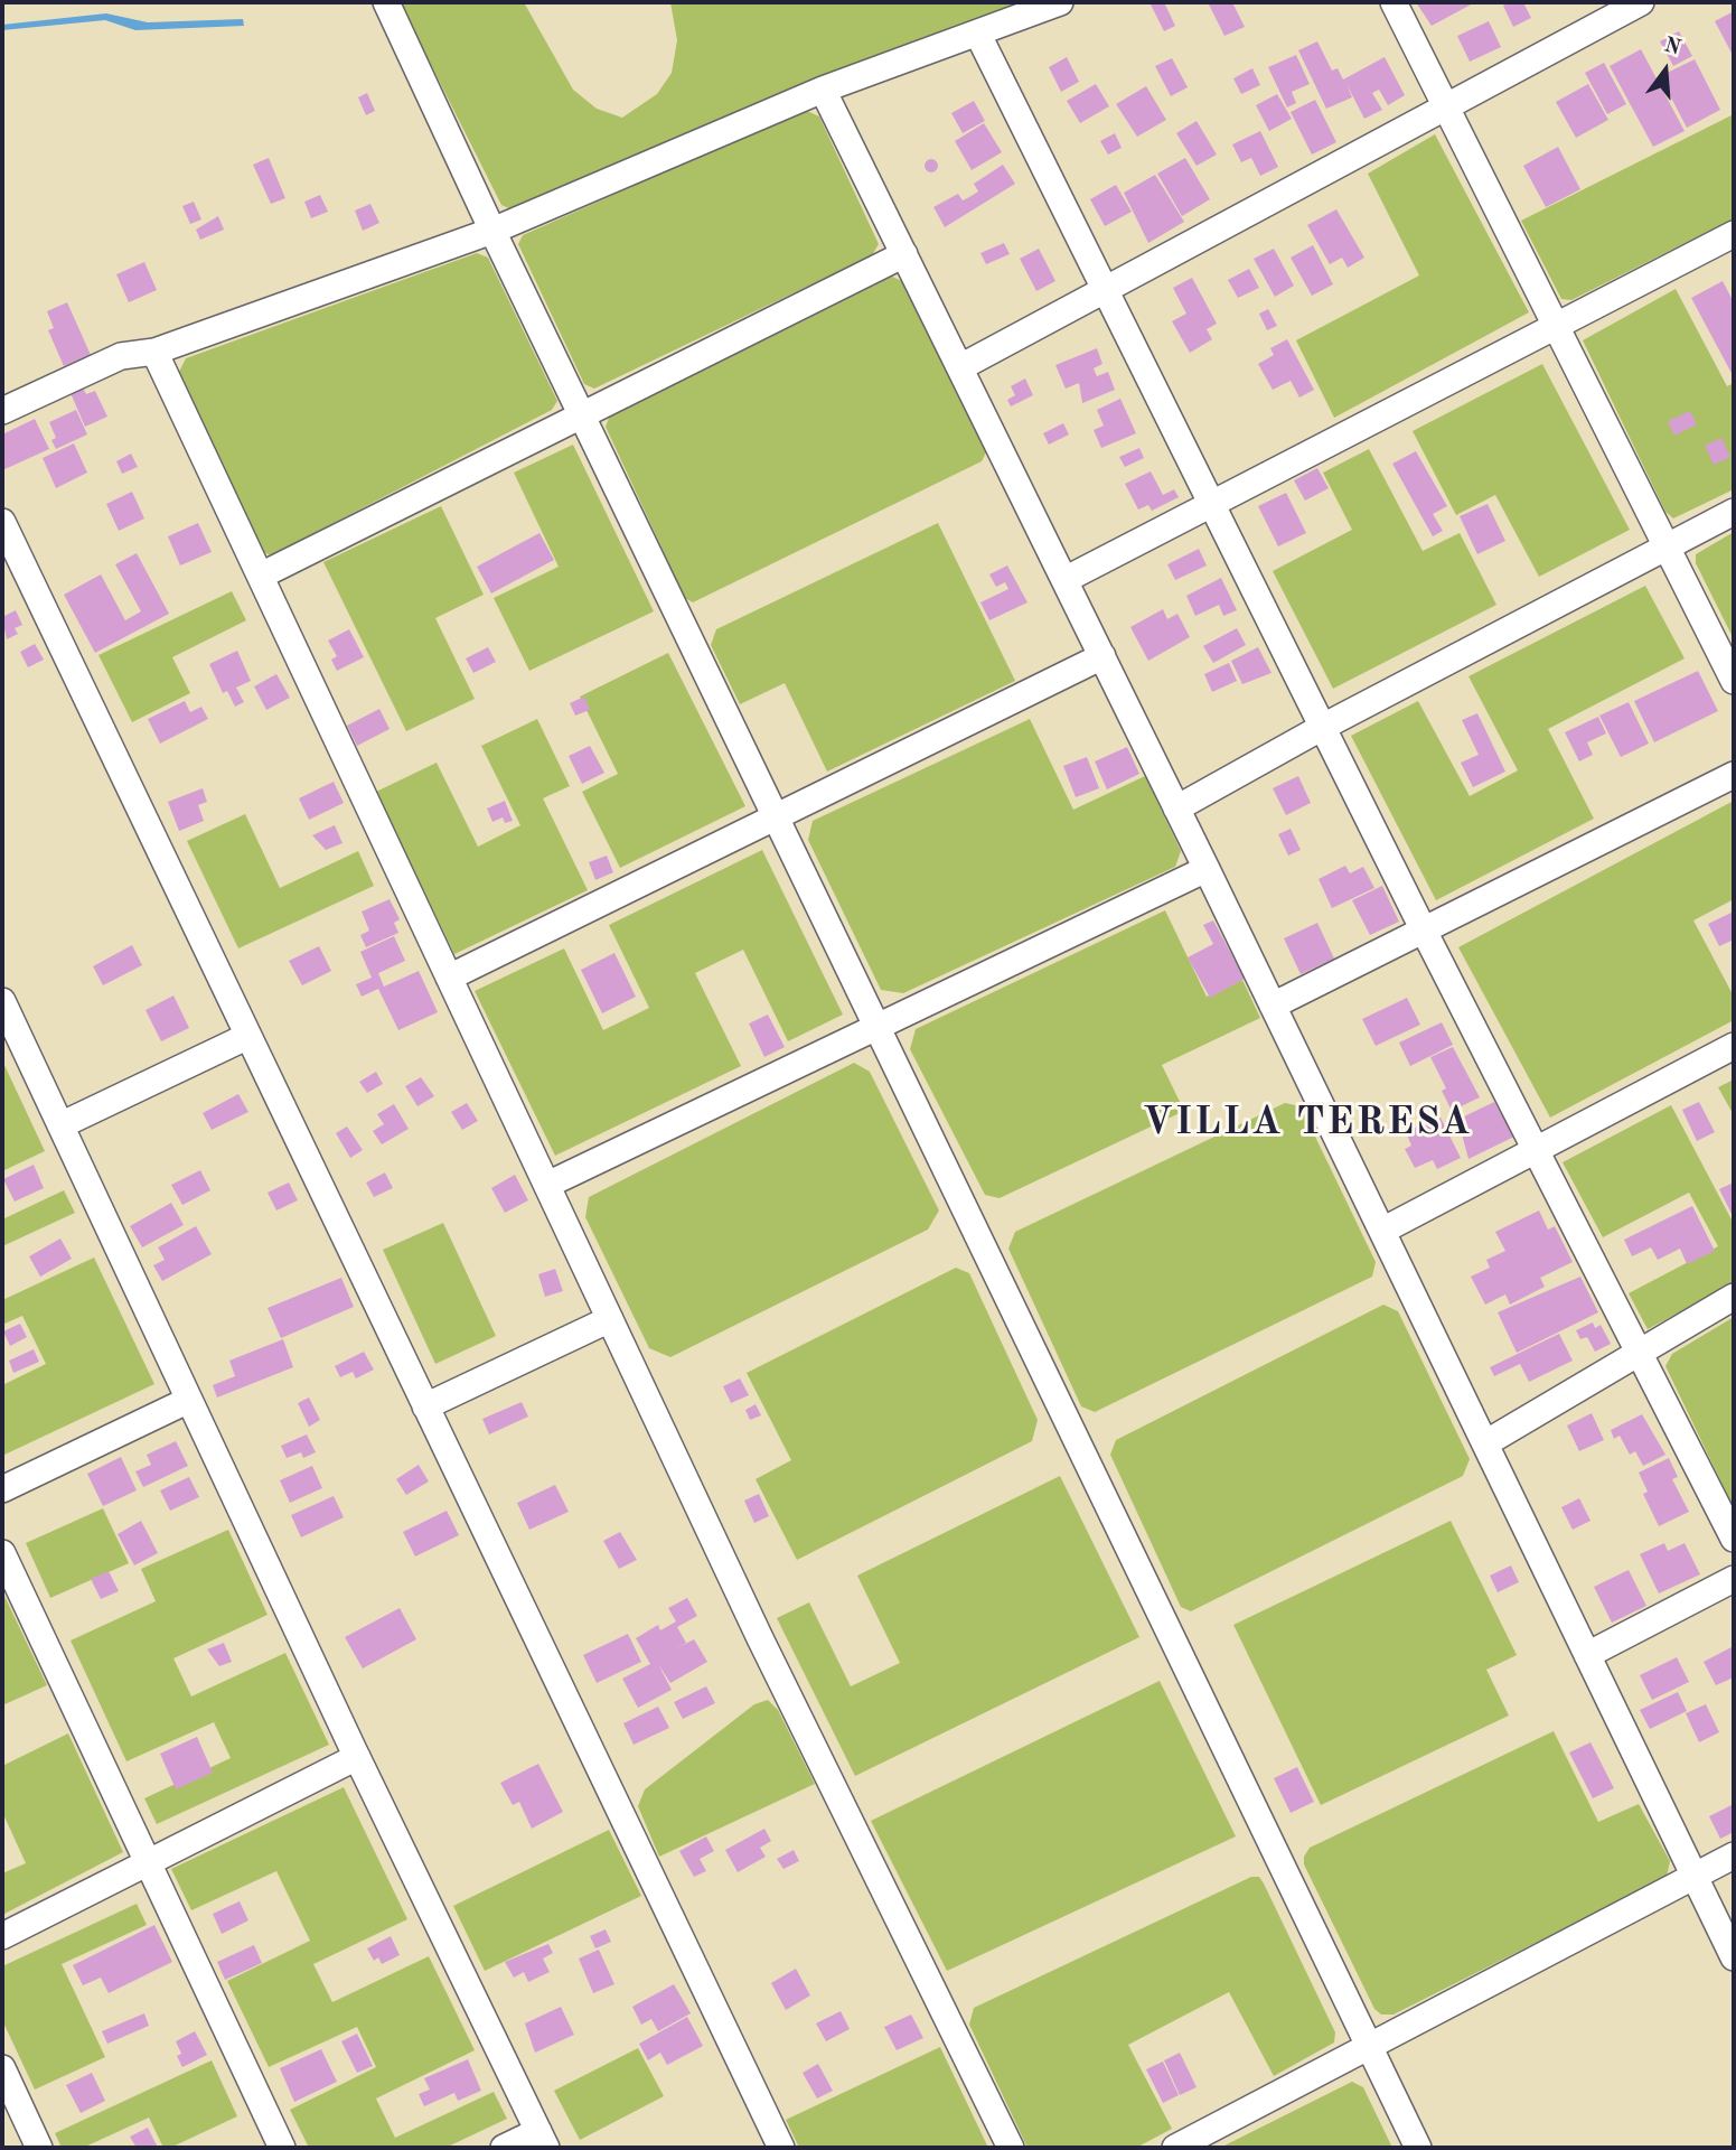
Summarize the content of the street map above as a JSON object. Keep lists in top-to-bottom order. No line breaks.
{"districts":["VILLA TERESA"],"north":"top"}
